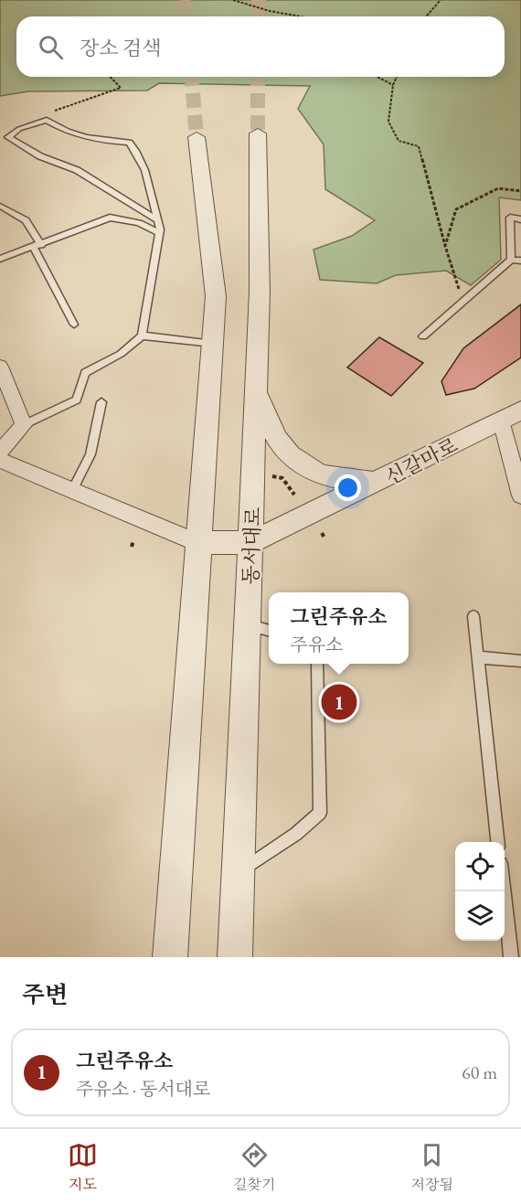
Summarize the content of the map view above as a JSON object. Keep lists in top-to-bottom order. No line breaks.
{"streets":{"street":["신갈마로","동서대로"]},"crossings":[["신갈마로","동서대로"]],"page":{"search":"장소 검색","popup":["그린주유소","주유소"],"pins":"1","heading":"주변","list":[{"mark":"1","name":"그린주유소","note":"주유소 · 동서대로","value":"60 m"}],"nav":["지도","길찾기","저장됨"]}}
